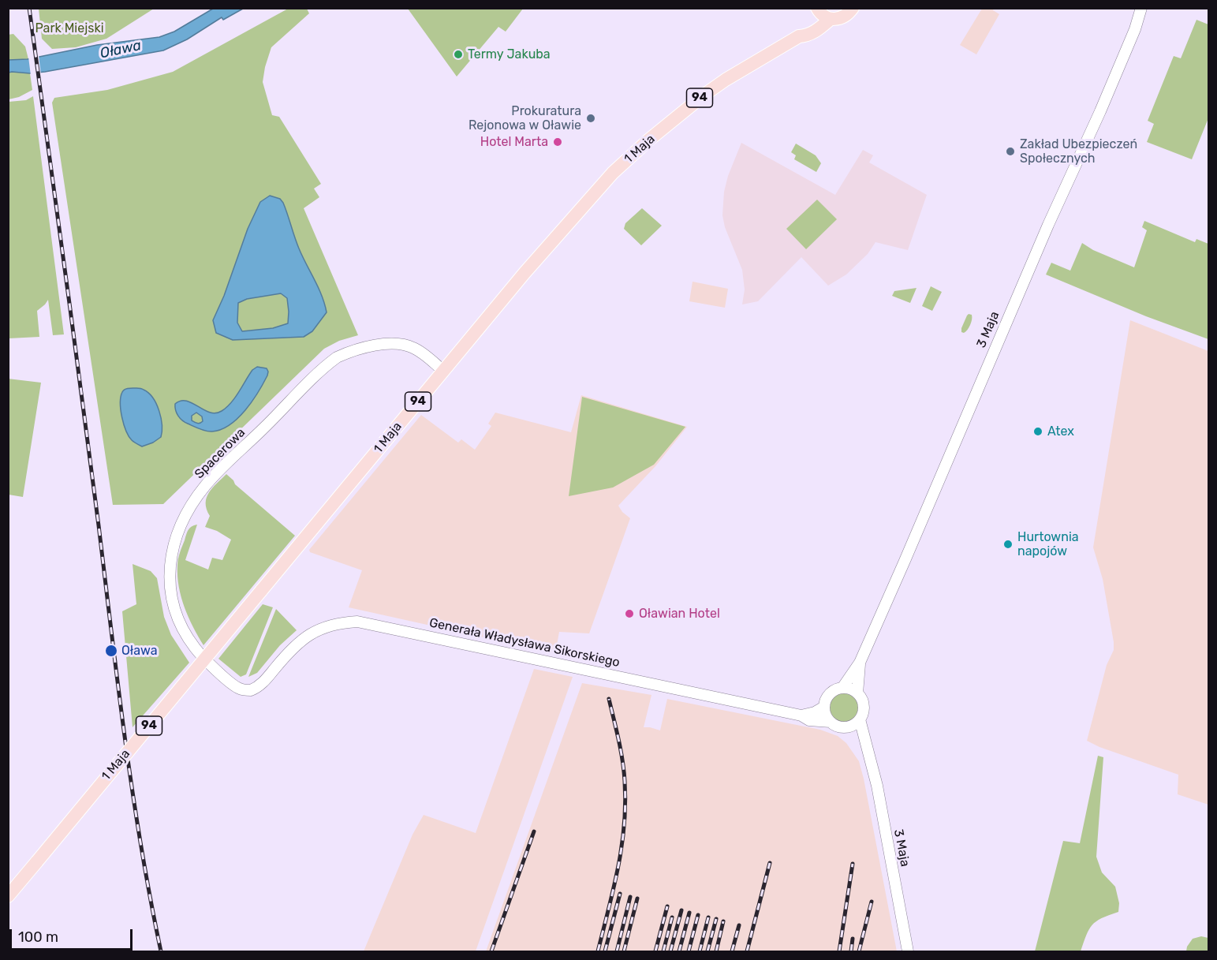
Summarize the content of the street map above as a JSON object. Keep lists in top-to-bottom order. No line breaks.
{"streets":{"main road":["94","1 Maja"],"street":["3 Maja","Spacerowa","Generała Władysława Sikorskiego"]},"crossings":[["94","1 Maja"],["1 Maja","Spacerowa"],["3 Maja","Generała Władysława Sikorskiego"],["Spacerowa","Generała Władysława Sikorskiego"]],"water":["Oława"],"parks":["Park Miejski"],"places":["Termy Jakuba","Prokuratura Rejonowa w Oławie","Hotel Marta","Zakład Ubezpieczeń Społecznych","Atex","Hurtownia napojów","Oławian Hotel","Oława"],"scale_bar":"100 m"}
